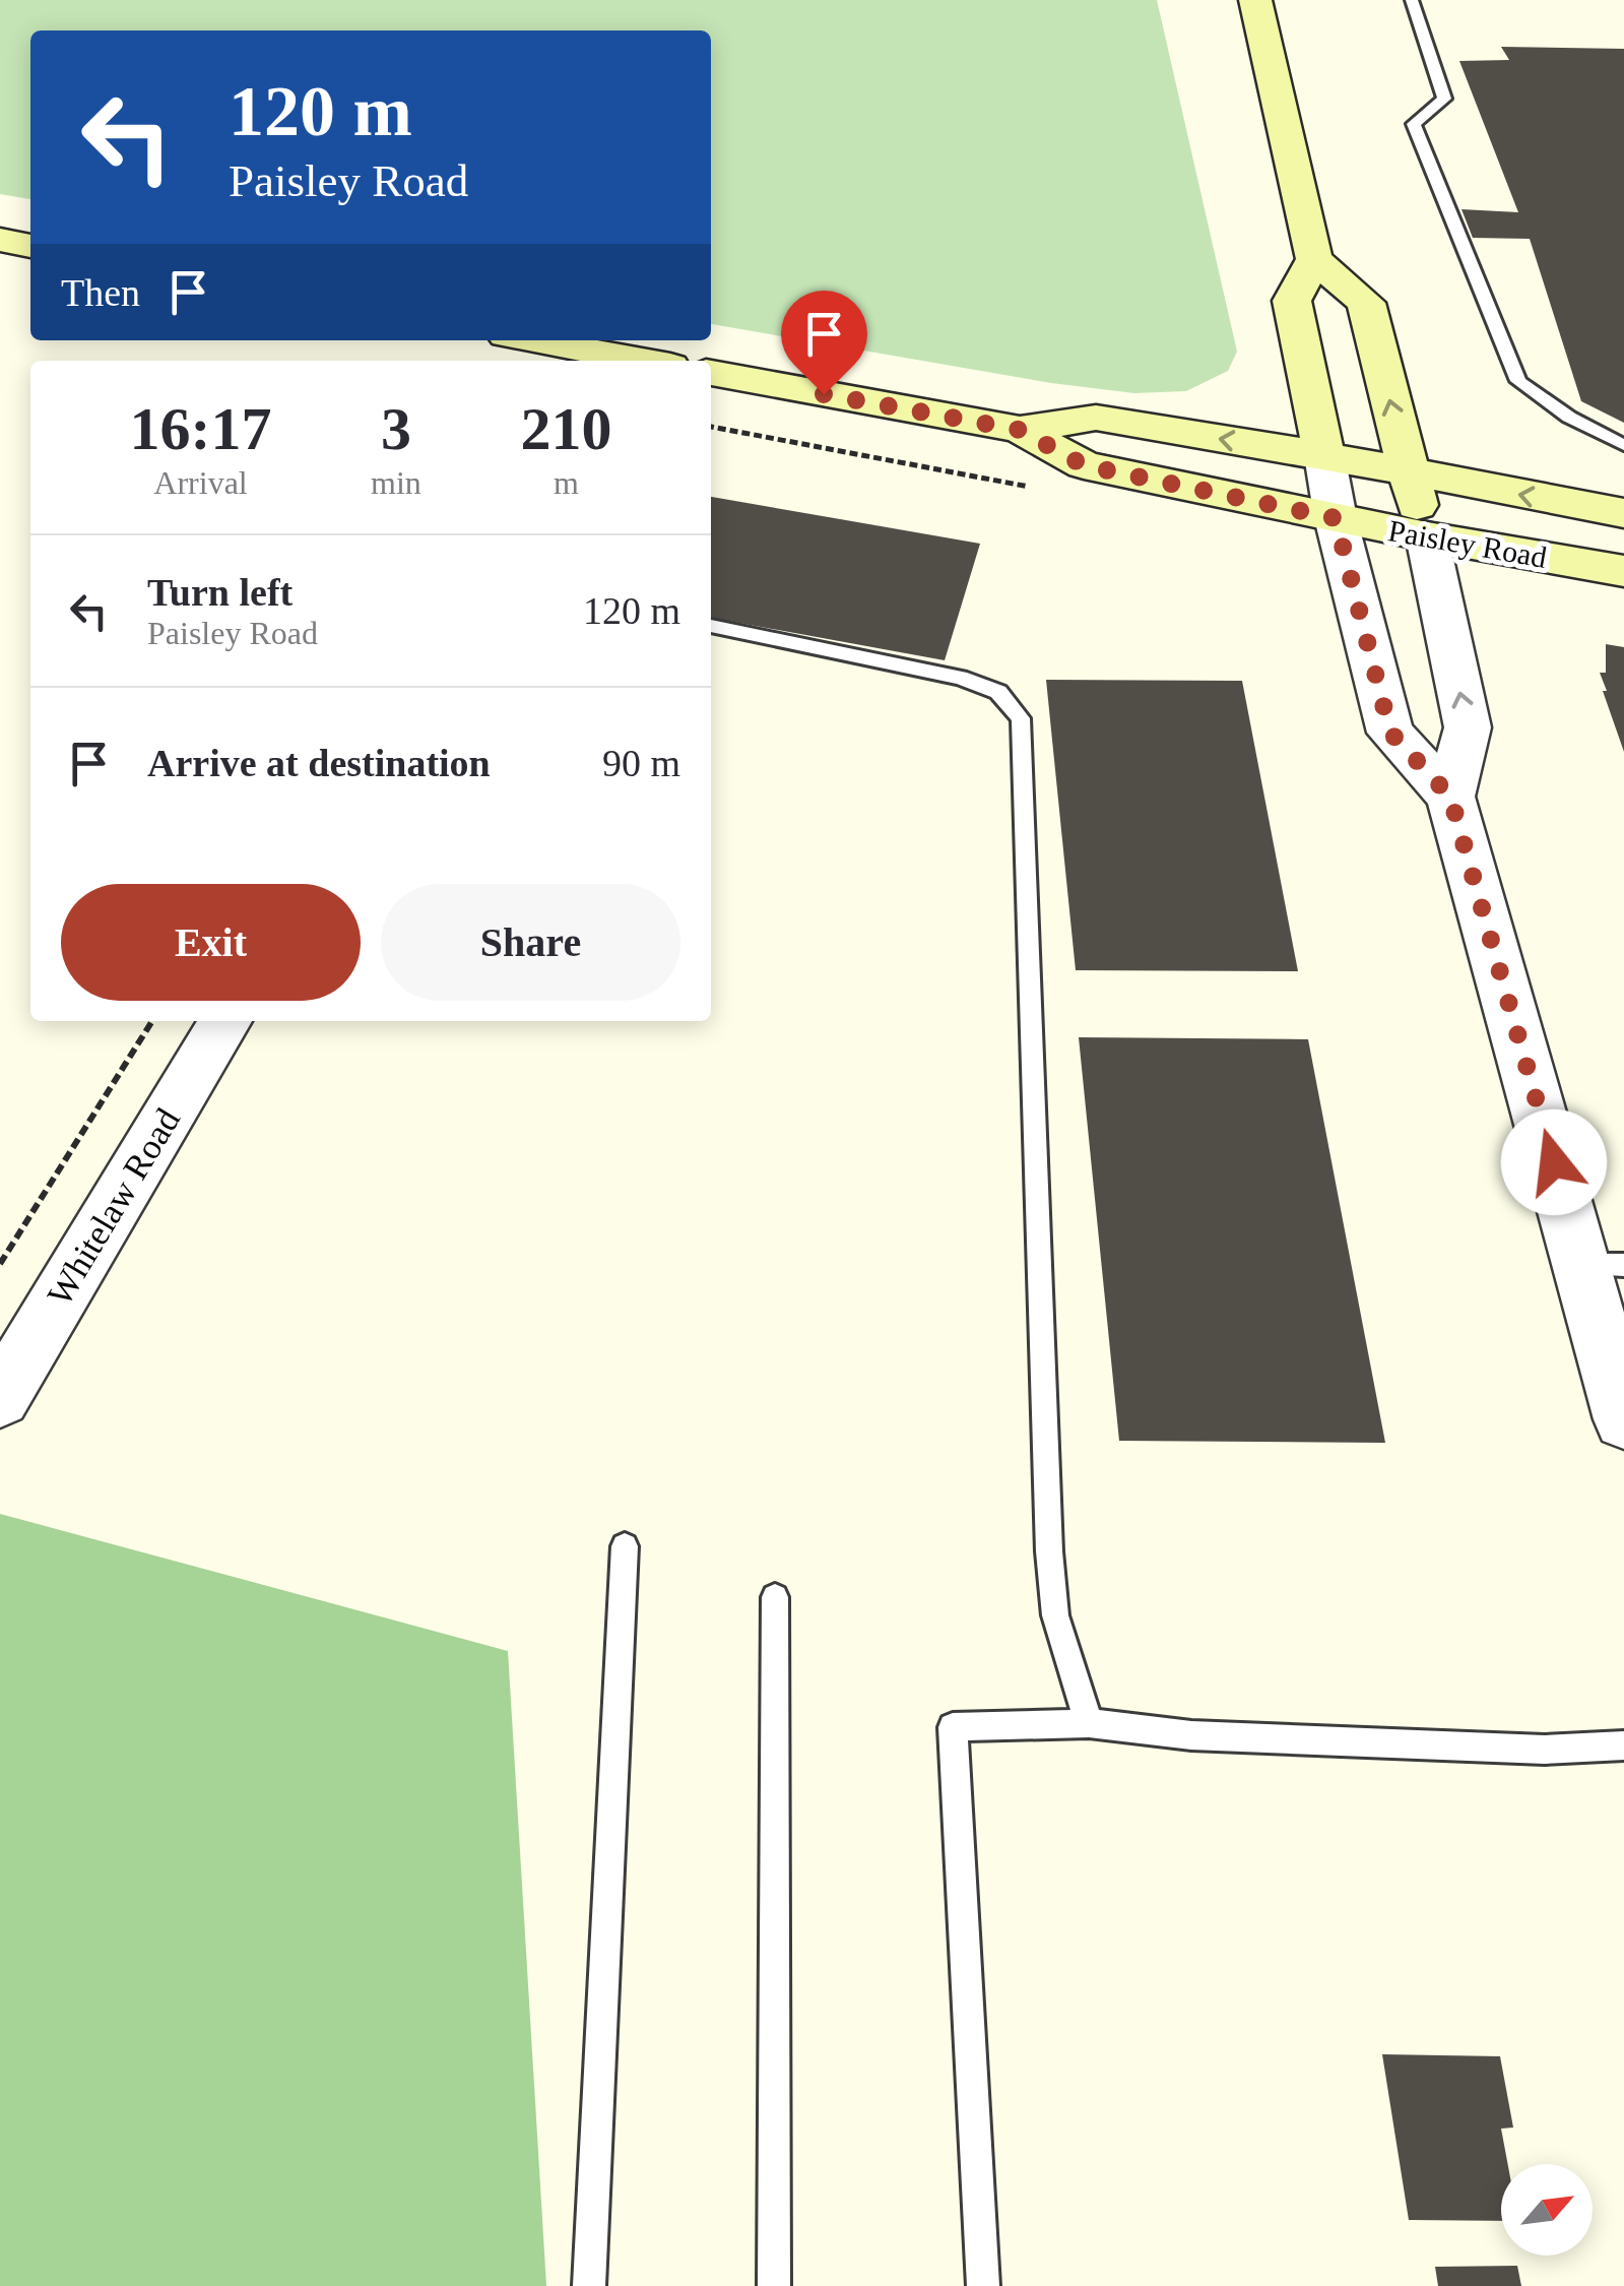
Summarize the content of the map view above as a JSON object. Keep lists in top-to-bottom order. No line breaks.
{"streets":{"main road":["Paisley Road"],"street":["Whitelaw Road"]},"north":"top right","page":{"turn":["120 m","Paisley Road"],"then":"Then","eta":["16:17","Arrival","3","min","210","m"],"list":[{"name":"Turn left","note":"Paisley Road","value":"120 m"},{"name":"Arrive at destination","value":"90 m"}],"buttons":["Exit","Share"]}}
